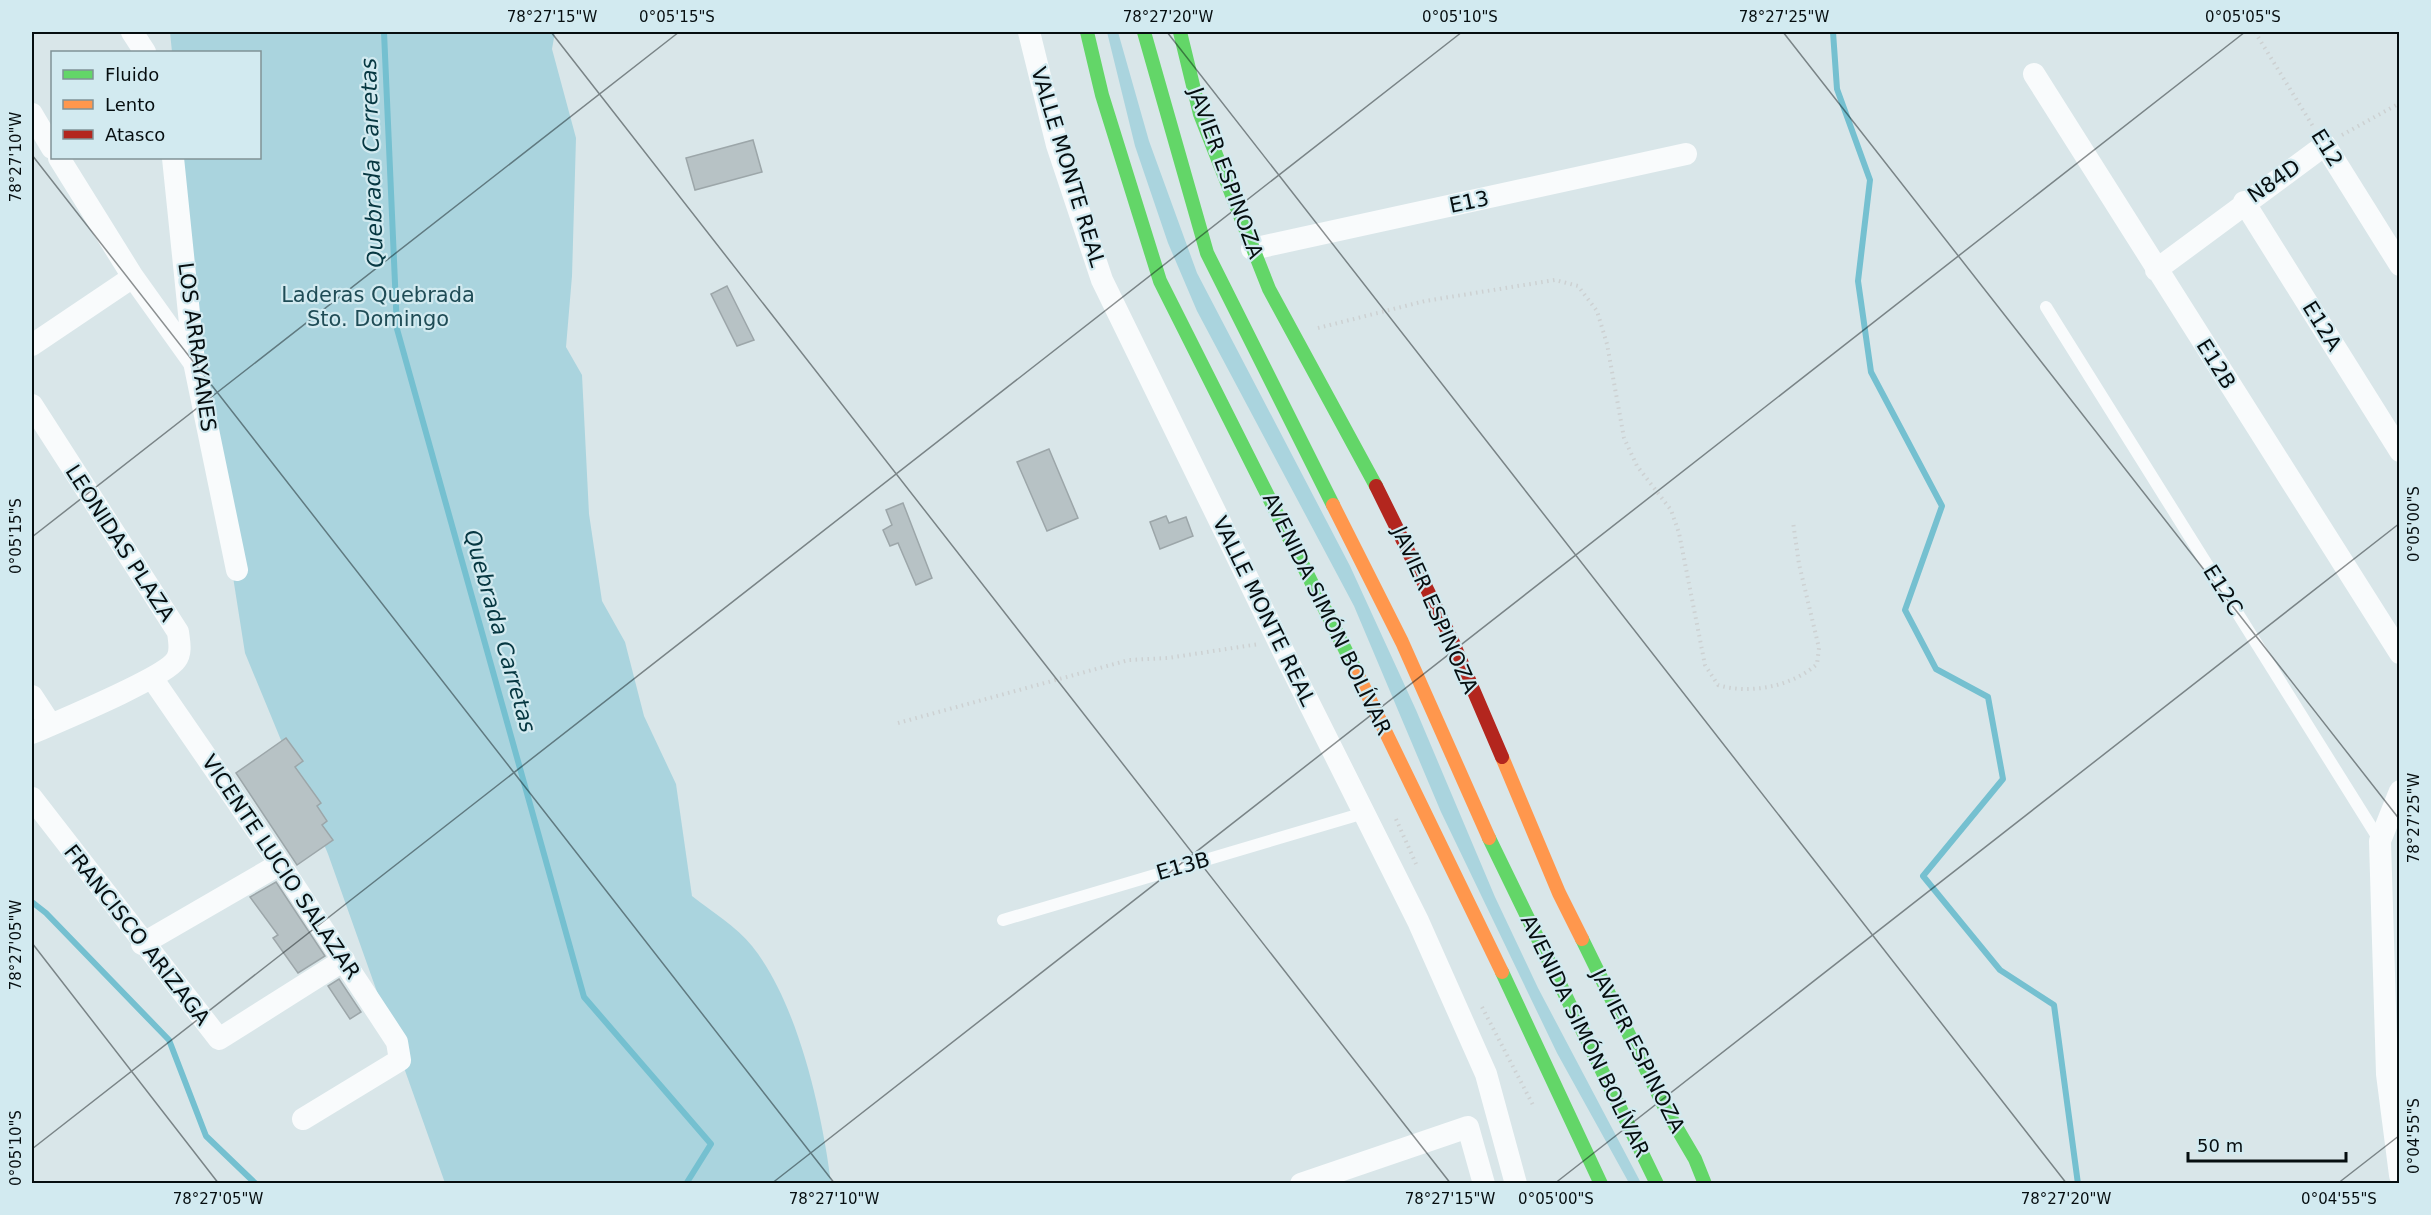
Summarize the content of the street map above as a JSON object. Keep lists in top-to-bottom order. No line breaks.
{"streets":{"main road":["JAVIER ESPINOZA","AVENIDA SIMÓN BOLÍVAR"],"street":["E12","VALLE MONTE REAL","N84D","E13","E12A","LOS ARRAYANES","E12B","LEONIDAS PLAZA","E12C","VICENTE LUCIO SALAZAR","FRANCISCO ARIZAGA"],"lane":["E13B"]},"crossings":[["E12","N84D"],["VALLE MONTE REAL","E13B"],["JAVIER ESPINOZA","E13"],["N84D","E12A"],["N84D","E12B"],["LEONIDAS PLAZA","VICENTE LUCIO SALAZAR"],["VICENTE LUCIO SALAZAR","FRANCISCO ARIZAGA"]],"water":["Quebrada Carretas"],"parks":["Laderas Quebrada Sto. Domingo"],"legend":["Fluido","Lento","Atasco"],"scale_bar":"50 m","coordinates":["78°27'15\"W","0°05'15\"S","78°27'20\"W","0°05'10\"S","78°27'25\"W","0°05'05\"S","78°27'10\"W","0°05'00\"S","78°27'05\"W","0°04'55\"S"]}
